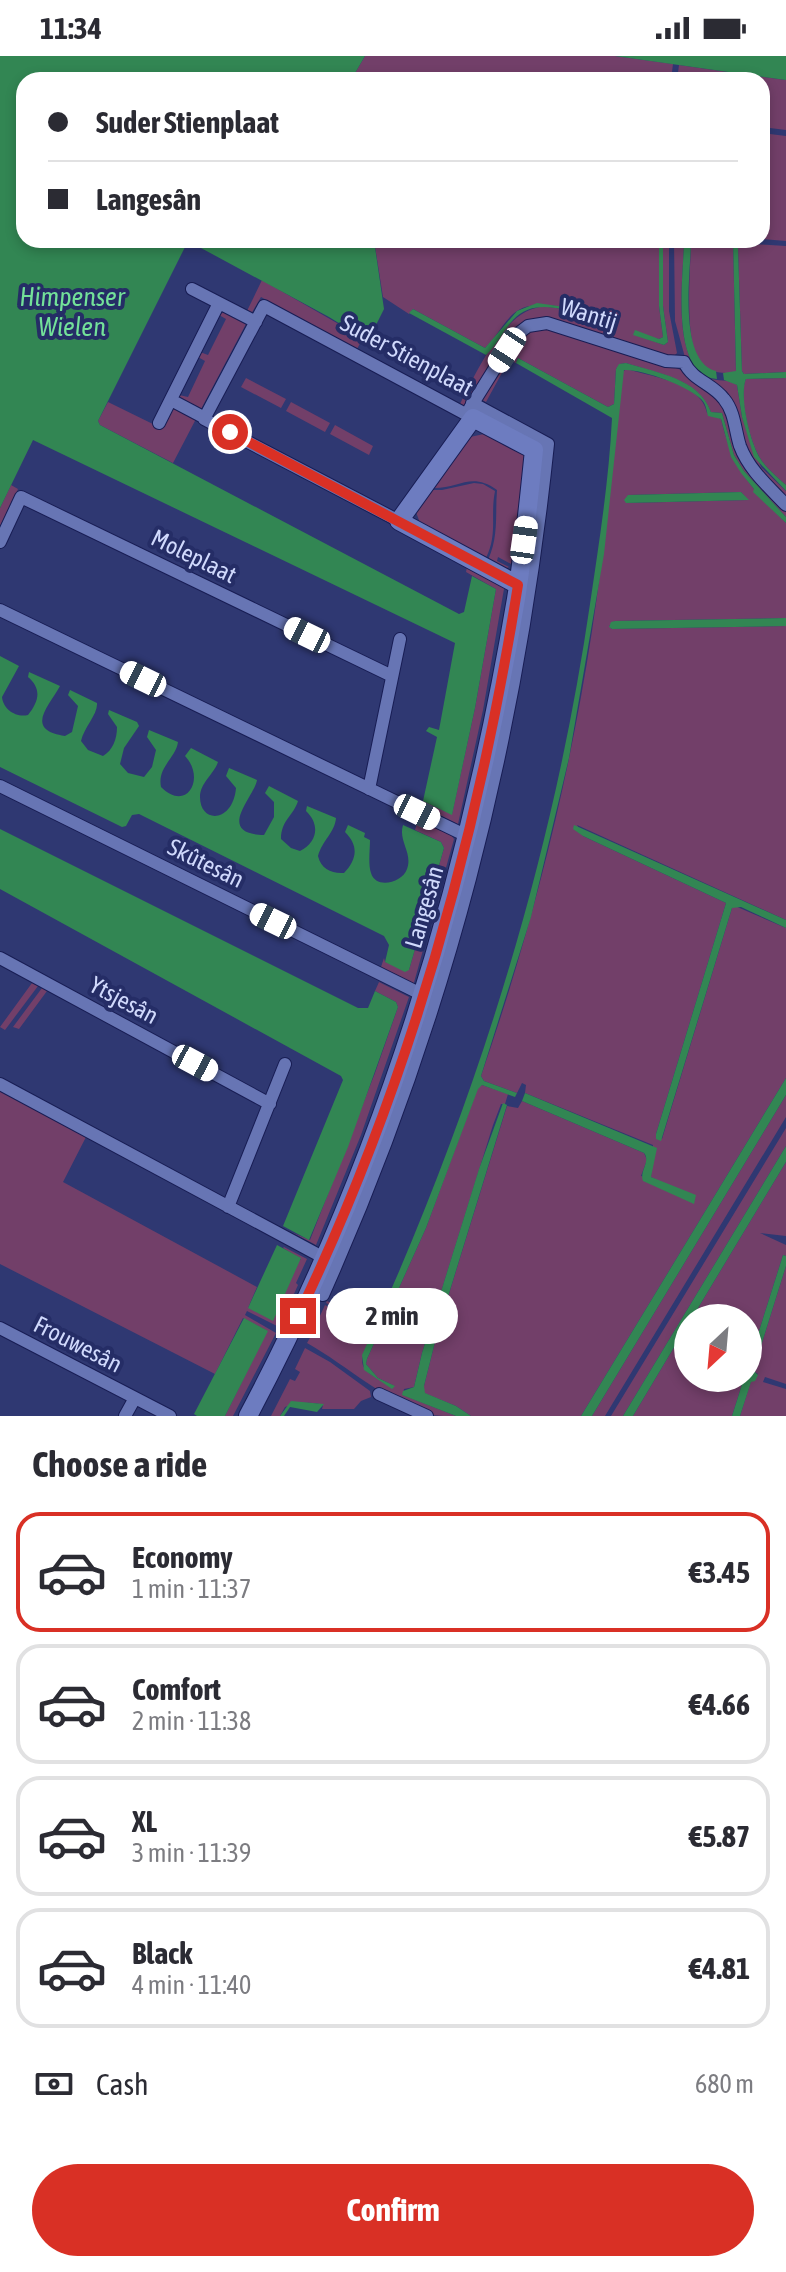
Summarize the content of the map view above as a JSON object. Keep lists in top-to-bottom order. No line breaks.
{"streets":{"street":["Wantij","Suder Stienplaat","Moleplaat","Skûtesân","Langesân","Ytsjesân","Frouwesân"]},"crossings":[["Wantij","Suder Stienplaat"],["Wantij","Langesân"],["Suder Stienplaat","Langesân"],["Skûtesân","Langesân"]],"water":["Himpenser Wielen"],"north":"bottom left","page":{"status":"11:34","banner":["Suder Stienplaat","Langesân"],"bubble":"2 min","heading":"Choose a ride","list":[{"name":"Economy","note":"1 min · 11:37","value":"€3.45"},{"name":"Comfort","note":"2 min · 11:38","value":"€4.66"},{"name":"XL","note":"3 min · 11:39","value":"€5.87"},{"name":"Black","note":"4 min · 11:40","value":"€4.81"}],"pay":["Cash","680 m"],"buttons":"Confirm"}}
